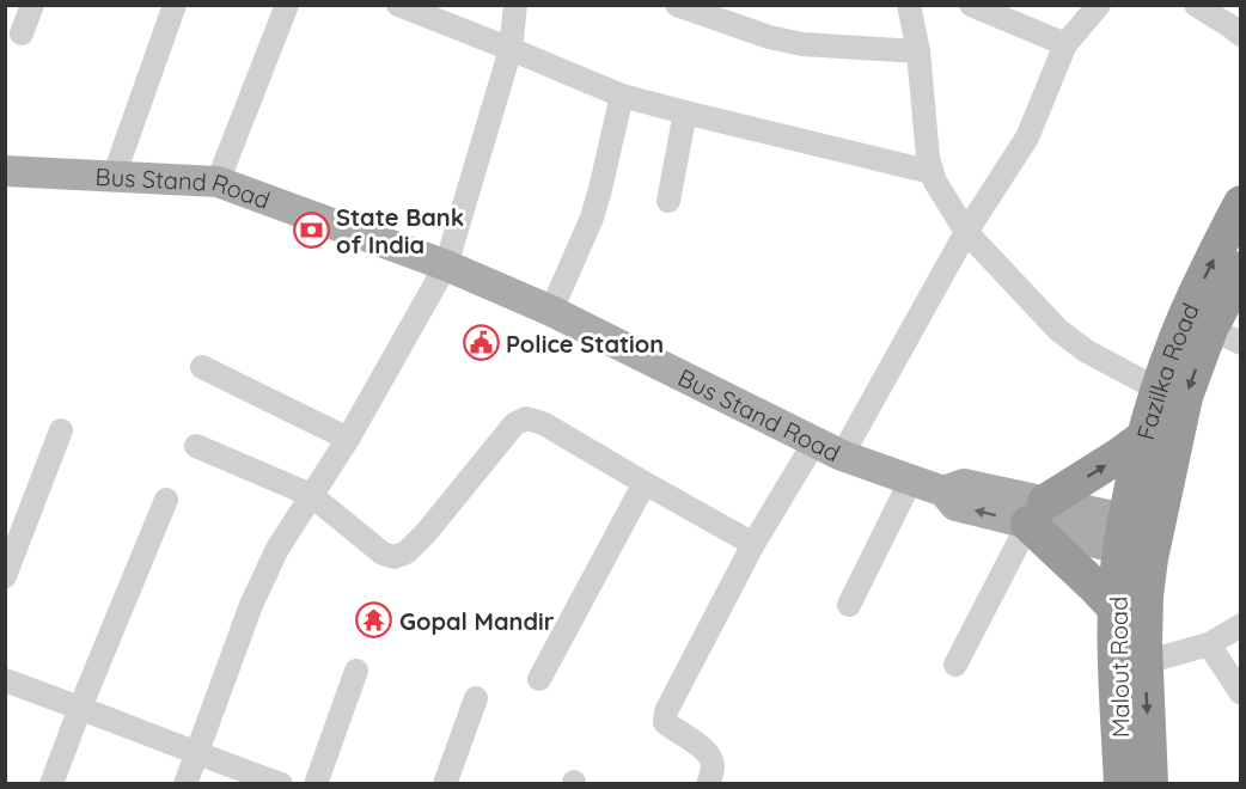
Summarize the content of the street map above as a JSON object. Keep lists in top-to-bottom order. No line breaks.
{"streets":{"highway":["Fazilka Road","Malout Road"],"main road":["Bus Stand Road"]},"crossings":[["Bus Stand Road","Fazilka Road"],["Bus Stand Road","Malout Road"],["Fazilka Road","Malout Road"]],"places":{"bank":["State Bank of India"],"public building":["Police Station"],"temple":["Gopal Mandir"]}}
